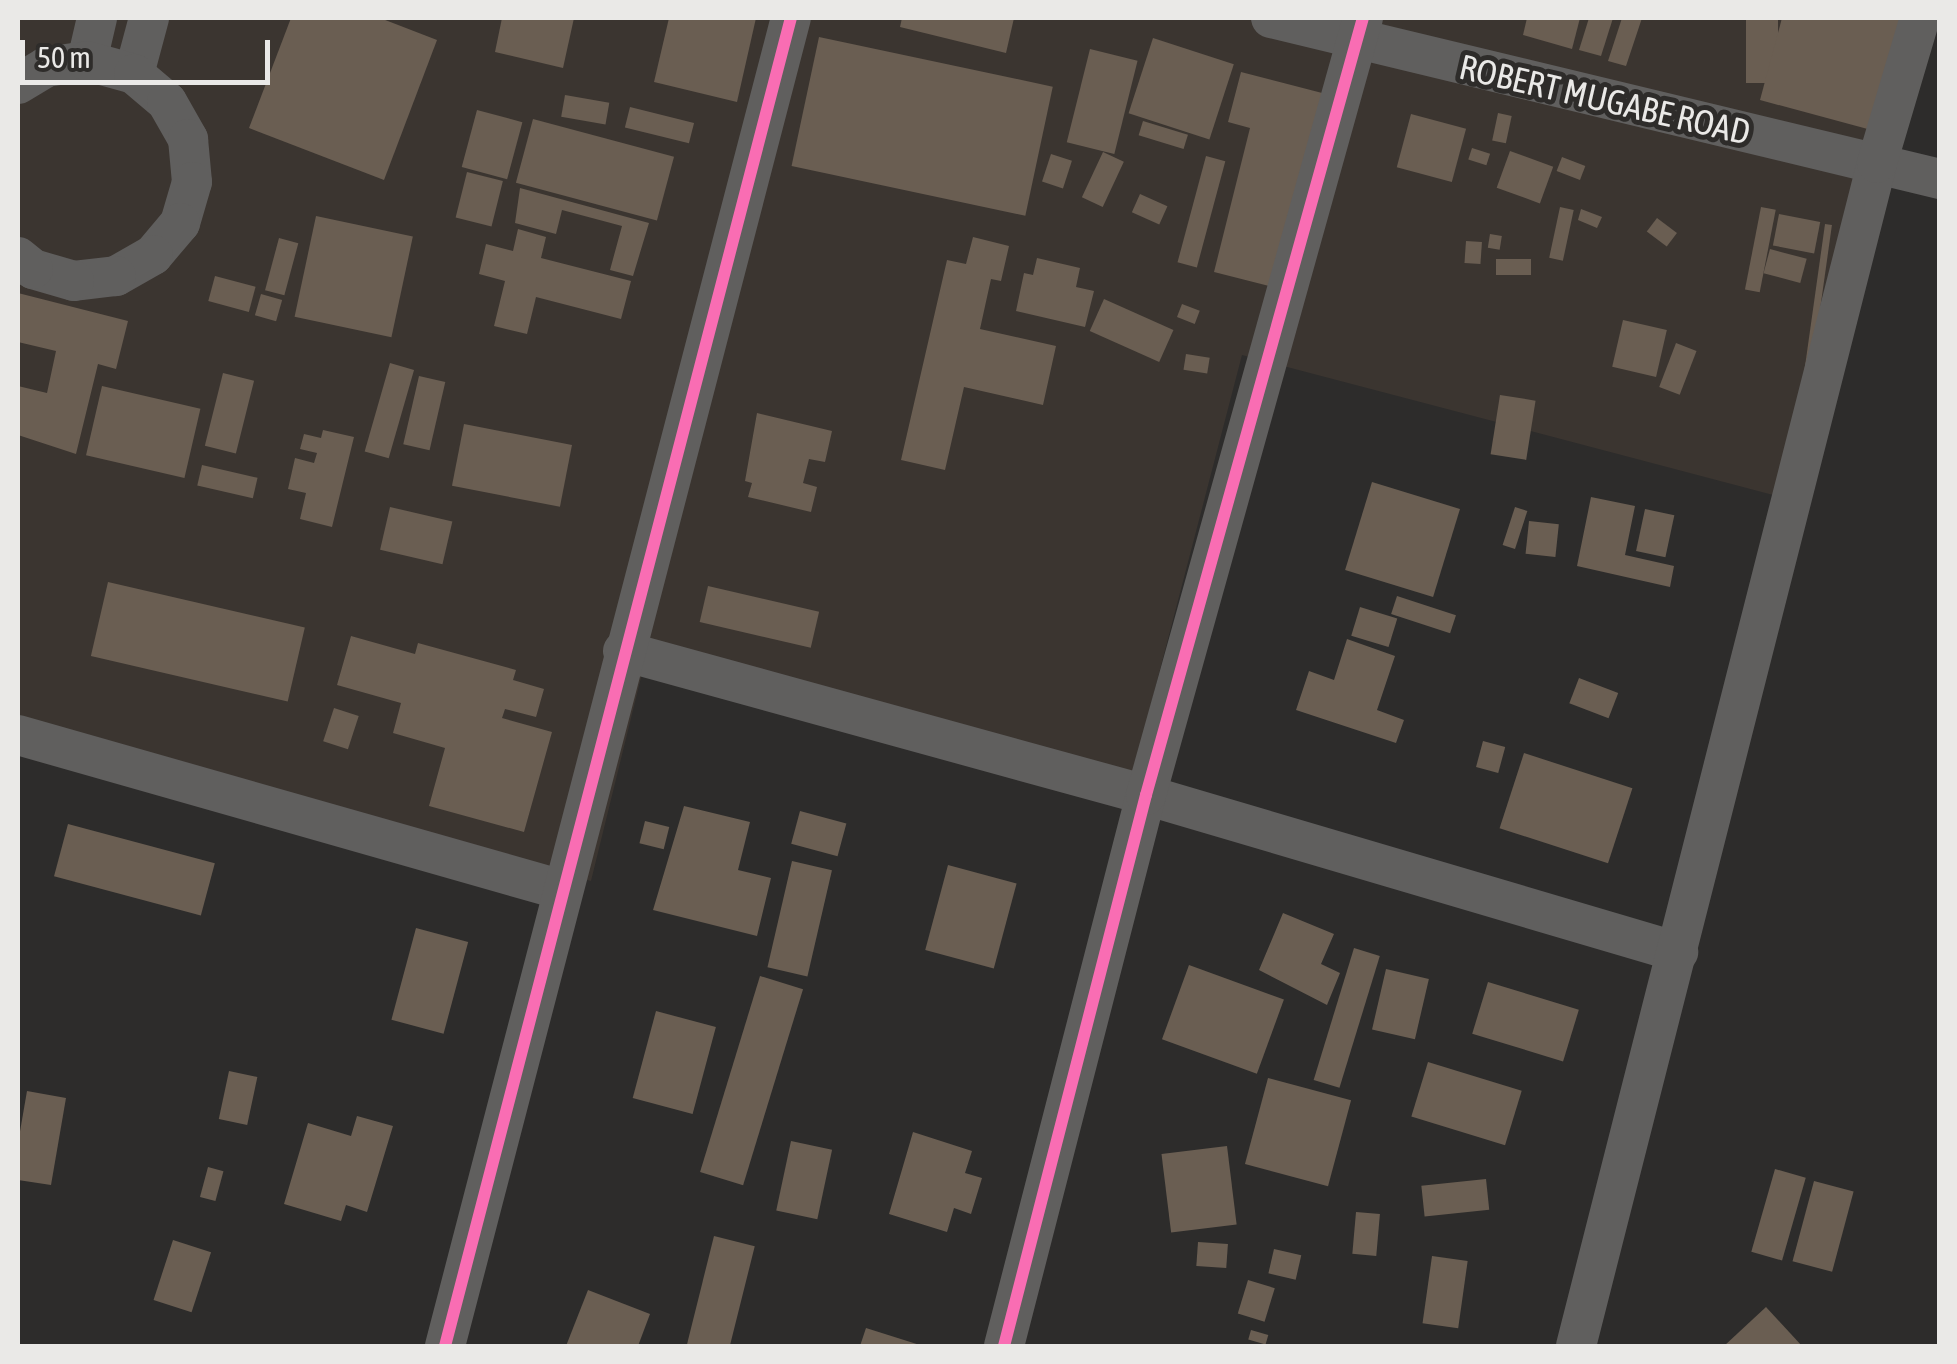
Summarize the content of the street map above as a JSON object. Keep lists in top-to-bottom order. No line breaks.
{"streets":{"street":["ROBERT MUGABE ROAD"]},"scale_bar":"50 m"}
